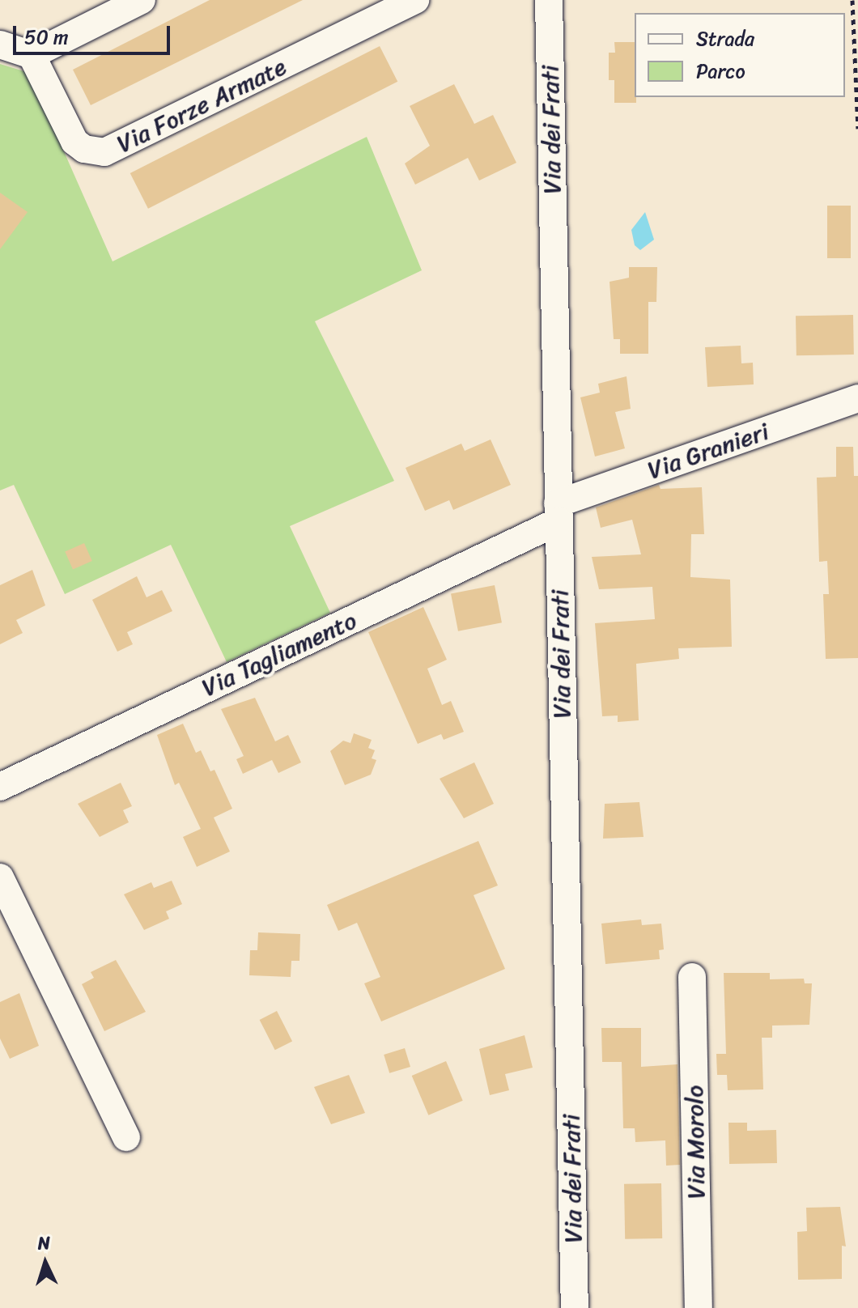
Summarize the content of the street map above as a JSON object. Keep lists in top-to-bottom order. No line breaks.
{"streets":{"street":["Via Forze Armate","Via dei Frati","Via Granieri","Via Tagliamento","Via Morolo"]},"crossings":[["Via dei Frati","Via Granieri"],["Via dei Frati","Via Tagliamento"],["Via Granieri","Via Tagliamento"]],"legend":["Strada","Parco"],"scale_bar":"50 m","north":"top"}
